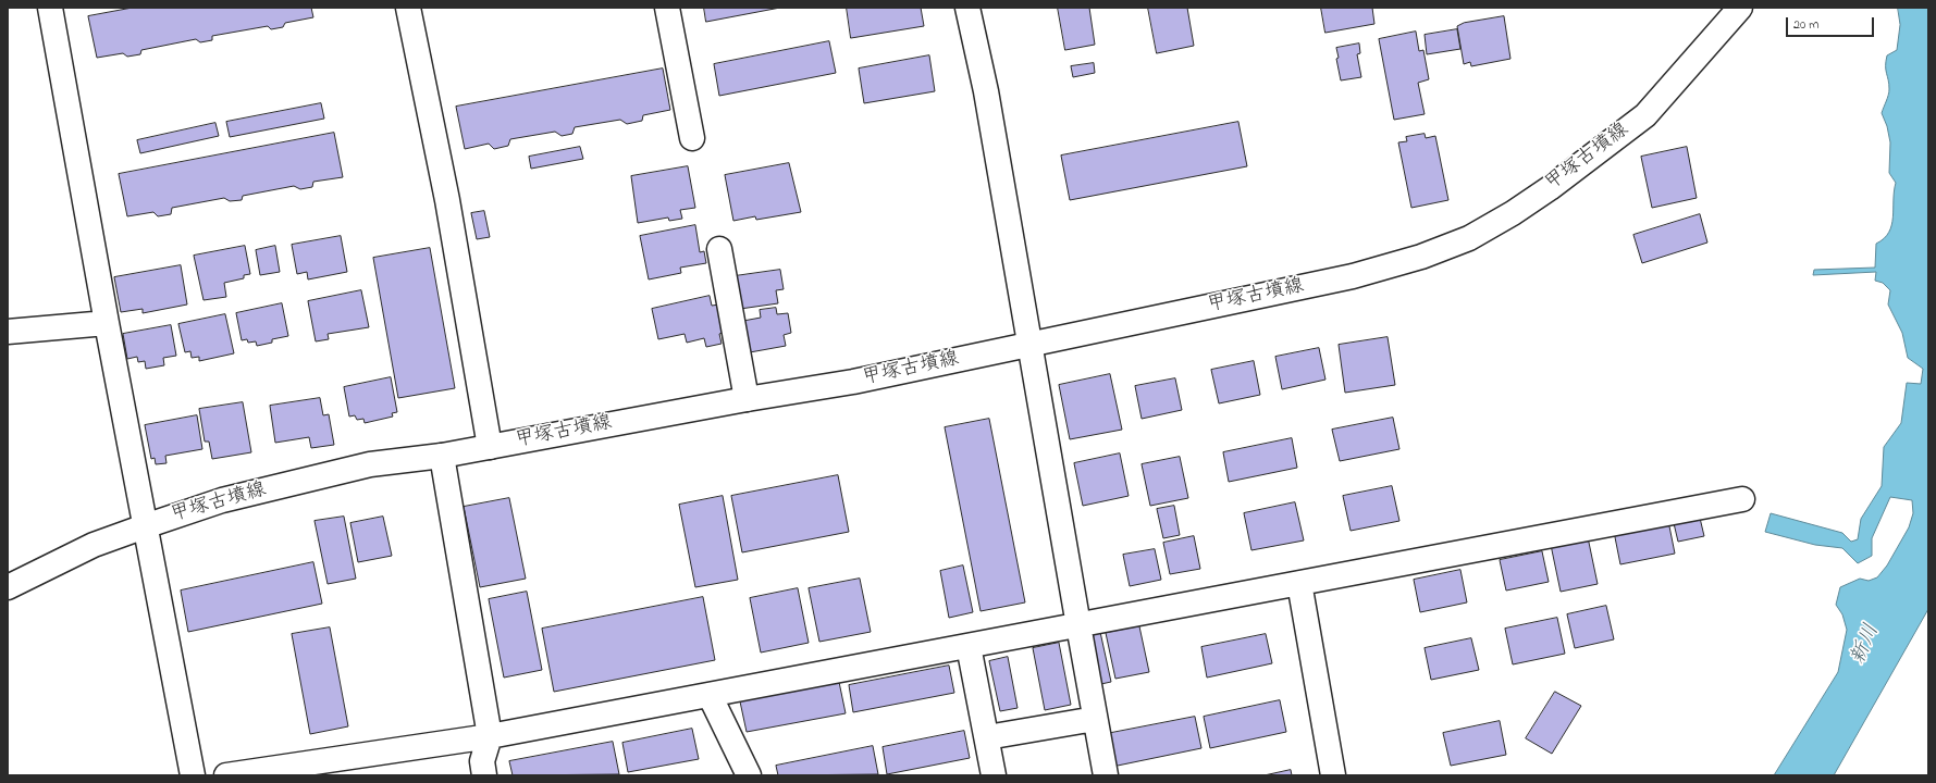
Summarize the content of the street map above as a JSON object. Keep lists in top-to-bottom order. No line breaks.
{"streets":{"street":["甲塚古墳線"]},"water":["新川"],"scale_bar":"20 m"}
